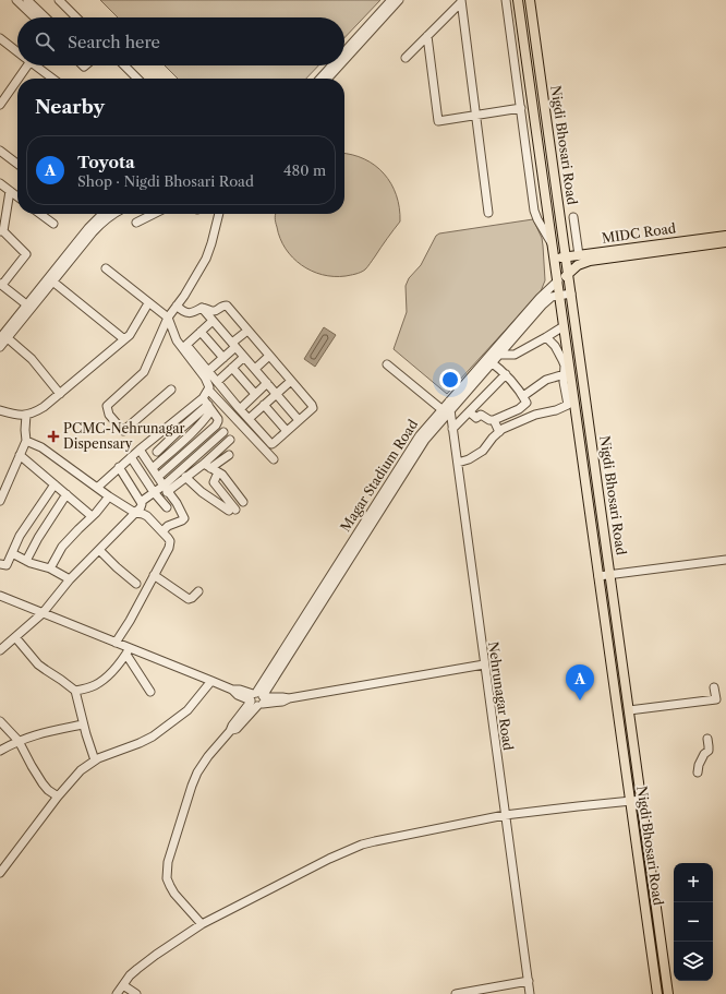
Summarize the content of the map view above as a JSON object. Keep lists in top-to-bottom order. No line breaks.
{"streets":{"main road":["Nigdi Bhosari Road","MIDC Road","Magar Stadium Road"],"street":["Nehrunagar Road"]},"crossings":[["Nigdi Bhosari Road","MIDC Road"],["Nigdi Bhosari Road","Magar Stadium Road"],["Magar Stadium Road","Nehrunagar Road"]],"places":{"health":["PCMC-Nehrunagar Dispensary"]},"page":{"search":"Search here","heading":"Nearby","list":[{"mark":"A","name":"Toyota","note":"Shop · Nigdi Bhosari Road","value":"480 m"}],"pins":"A","map_buttons":["+","−"]}}
